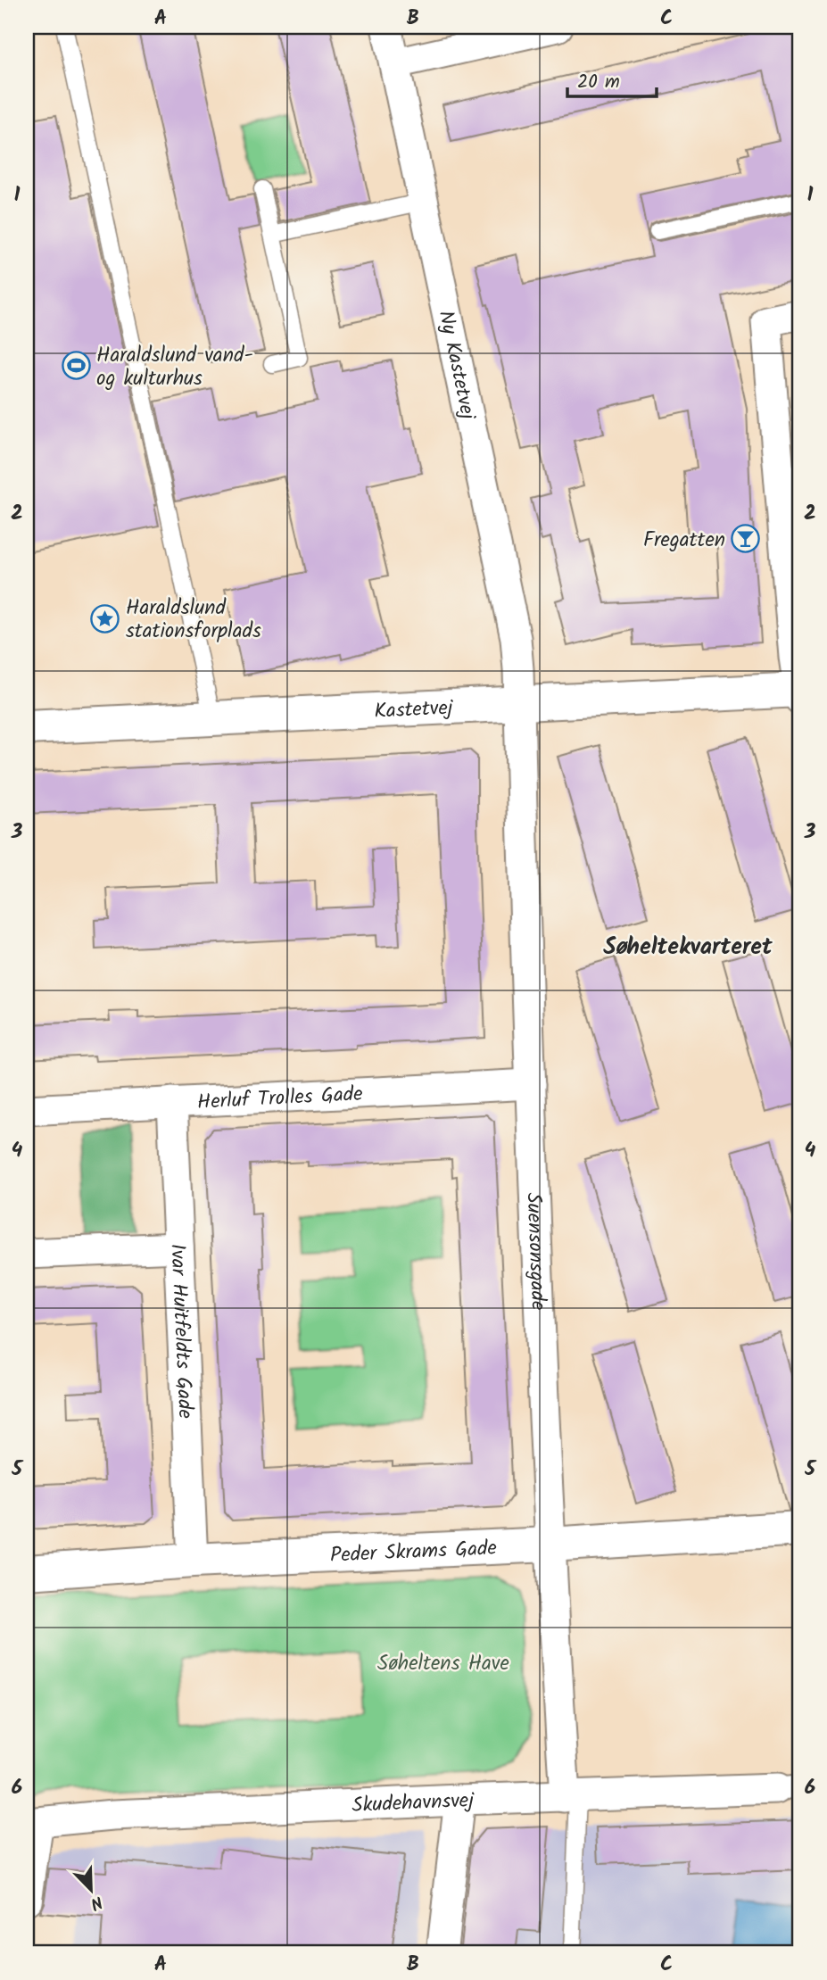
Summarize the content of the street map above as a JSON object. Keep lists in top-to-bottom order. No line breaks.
{"streets":{"street":["Ny Kastetvej","Kastetvej","Herluf Trolles Gade","Suensonsgade","Ivar Huitfeldts Gade","Peder Skrams Gade","Skudehavnsvej"]},"crossings":[["Ny Kastetvej","Kastetvej"],["Ny Kastetvej","Suensonsgade"],["Kastetvej","Suensonsgade"],["Herluf Trolles Gade","Suensonsgade"],["Herluf Trolles Gade","Ivar Huitfeldts Gade"],["Suensonsgade","Peder Skrams Gade"],["Suensonsgade","Skudehavnsvej"],["Ivar Huitfeldts Gade","Peder Skrams Gade"]],"districts":["Søheltekvarteret"],"parks":["Søheltens Have"],"places":{"sports":["Haraldslund vand- og kulturhus"],"bar":["Fregatten"],"place":["Haraldslund stationsforplads"]},"scale_bar":"20 m","north":"bottom right","grid":{"columns":["A","B","C"],"rows":["1","2","3","4","5","6"]}}
